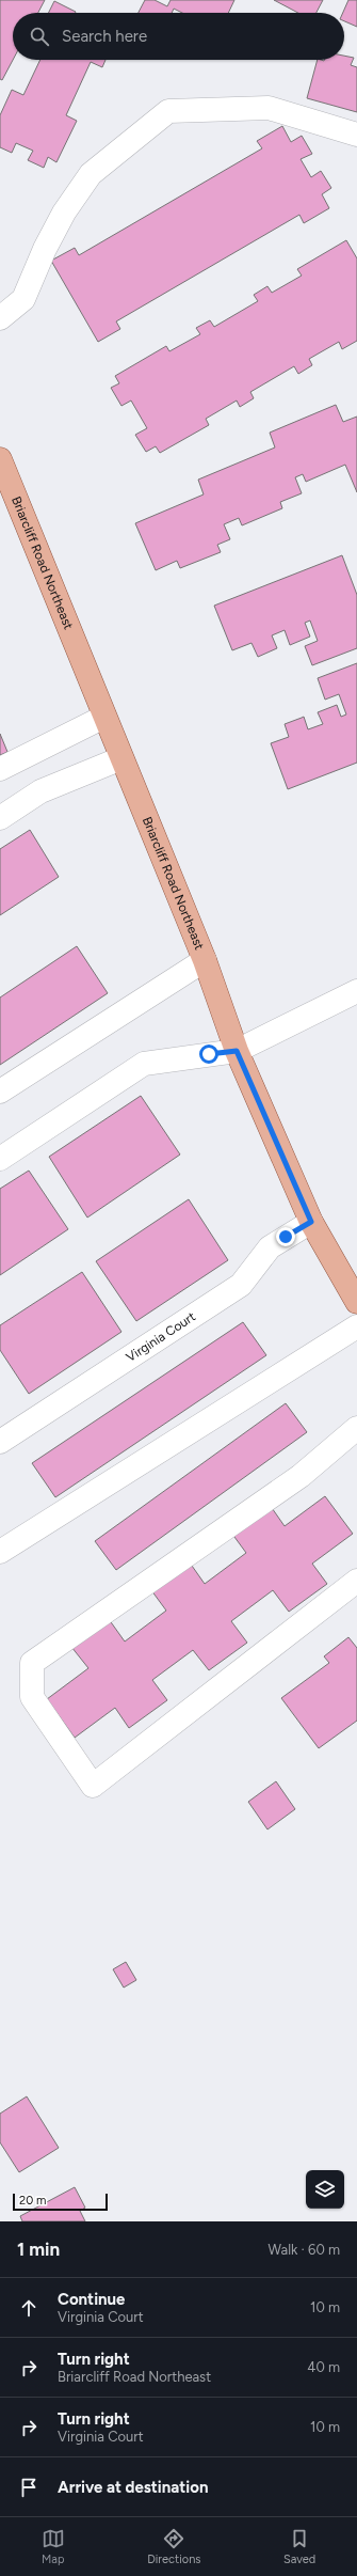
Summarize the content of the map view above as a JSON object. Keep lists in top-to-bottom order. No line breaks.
{"streets":{"main road":["Briarcliff Road Northeast"],"street":["Virginia Court"]},"crossings":[["Briarcliff Road Northeast","Virginia Court"]],"scale_bar":"20 m","page":{"search":"Search here","scale":"20 m","heading":["1 min","Walk · 60 m"],"list":[["Continue","Virginia Court","10 m"],["Turn right","Briarcliff Road Northeast","40 m"],["Turn right","Virginia Court","10 m"],"Arrive at destination"],"nav":["Map","Directions","Saved"]}}
